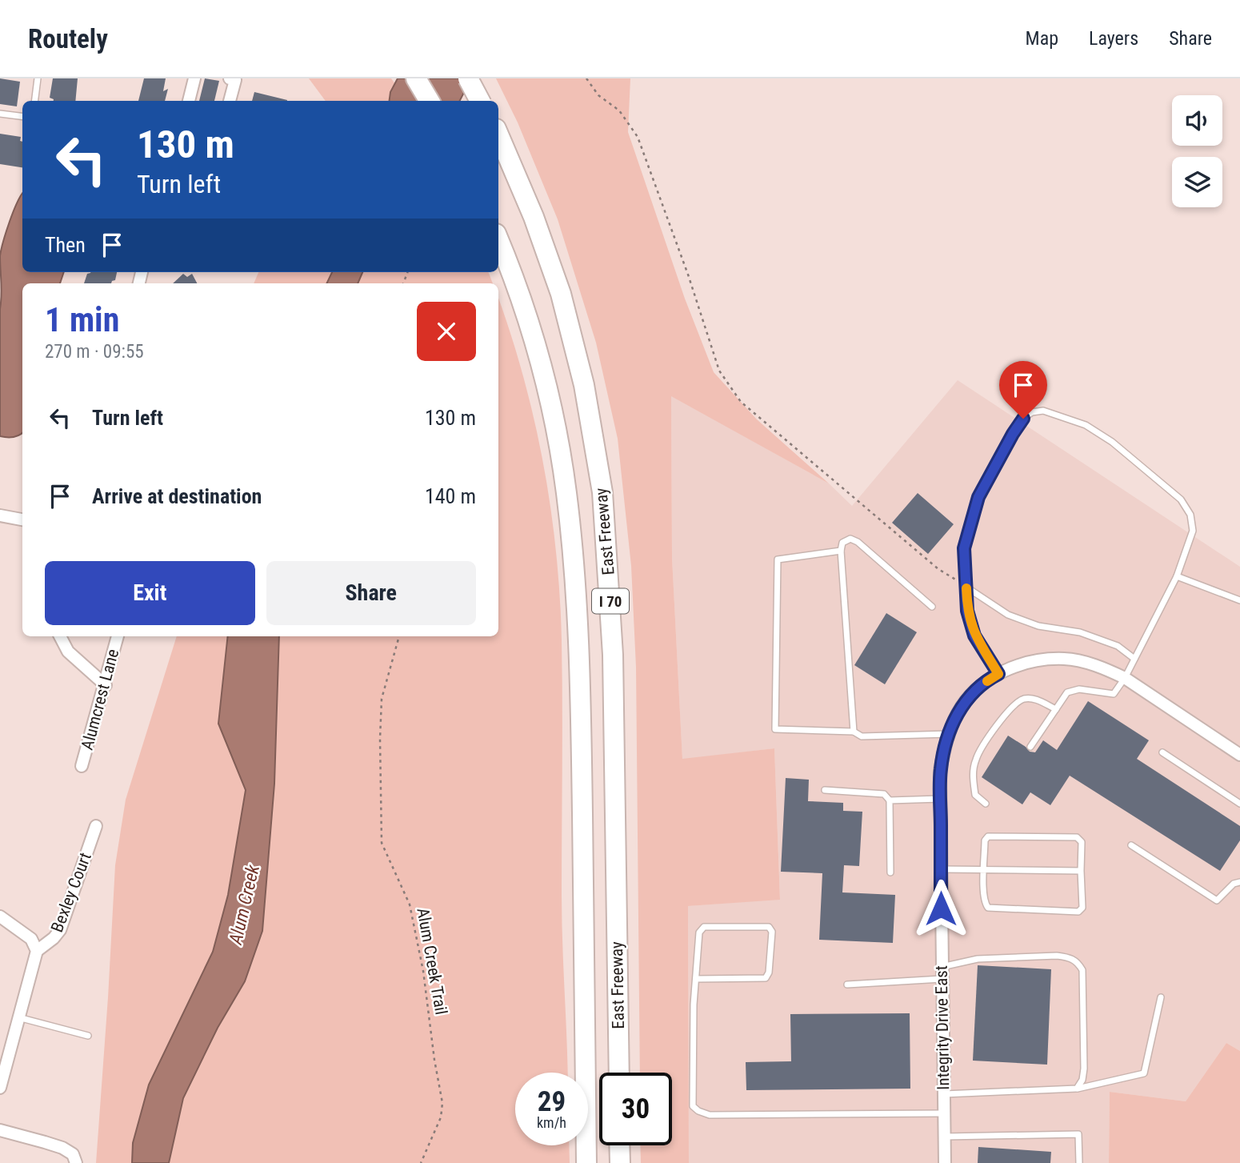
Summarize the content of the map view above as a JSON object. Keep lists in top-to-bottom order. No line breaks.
{"streets":{"highway":["East Freeway","I 70"],"street":["Alumcrest Lane","Bexley Court","Integrity Drive East"],"path":["Alum Creek Trail"]},"water":["Alum Creek"],"page":{"header":"Routely","nav":["Map","Layers","Share"],"turn":["130 m","Turn left"],"then":"Then","heading":["1 min","270 m · 09:55"],"list":[{"name":"Turn left","value":"130 m"},{"name":"Arrive at destination","value":"140 m"}],"buttons":["Exit","Share"],"speed":"29 km/h","limit":"30"}}
